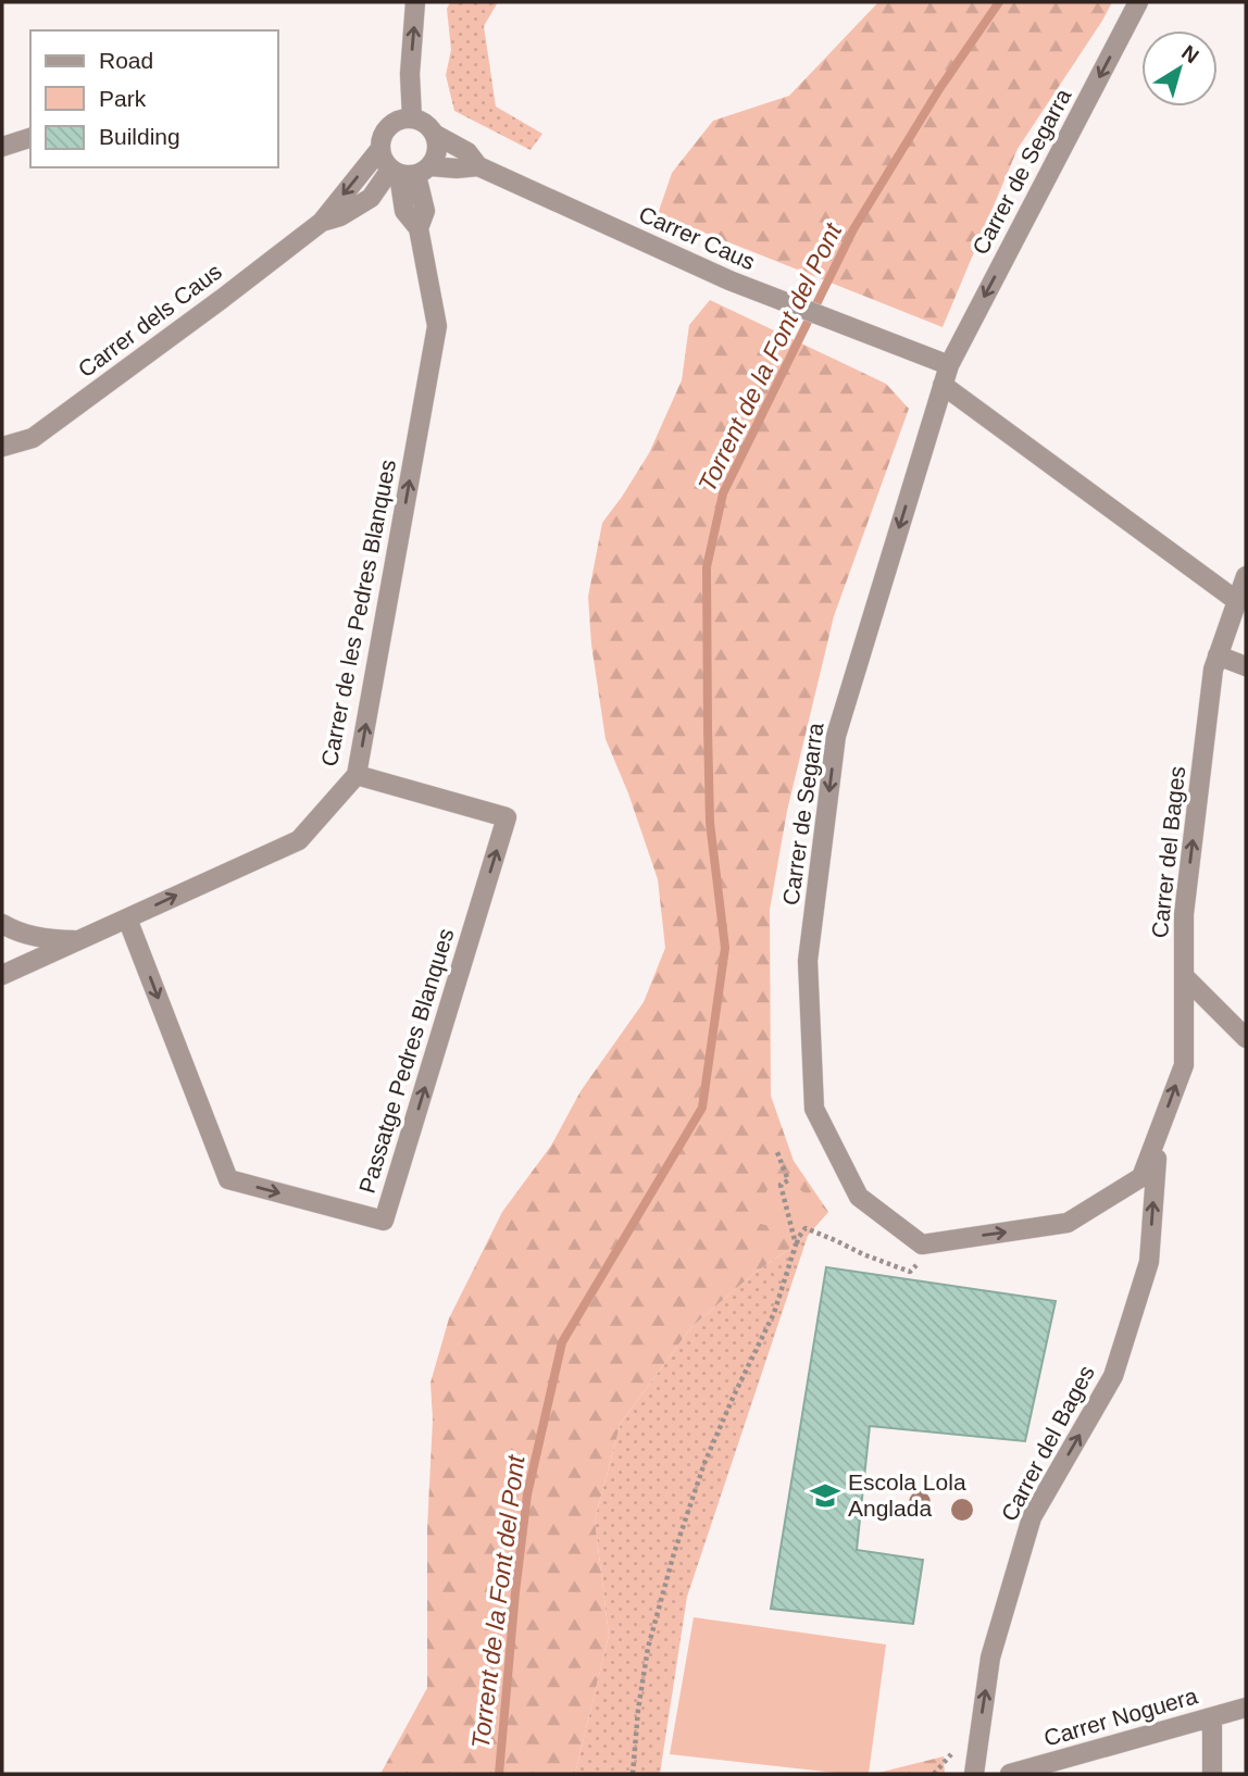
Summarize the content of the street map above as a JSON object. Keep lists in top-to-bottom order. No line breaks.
{"streets":{"street":["Carrer de Segarra","Carrer Caus","Carrer dels Caus","Carrer de les Pedres Blanques","Carrer del Bages","Passatge Pedres Blanques","Carrer Noguera"]},"crossings":[["Carrer de Segarra","Carrer Caus"],["Carrer de Segarra","Carrer del Bages"],["Carrer Caus","Carrer de les Pedres Blanques"],["Carrer de les Pedres Blanques","Passatge Pedres Blanques"]],"one_way":["Carrer de Segarra","Carrer de les Pedres Blanques","Carrer del Bages"],"water":["Torrent de la Font del Pont"],"places":{"school or university":["Escola Lola Anglada"]},"legend":["Road","Park","Building"],"north":"top right"}
